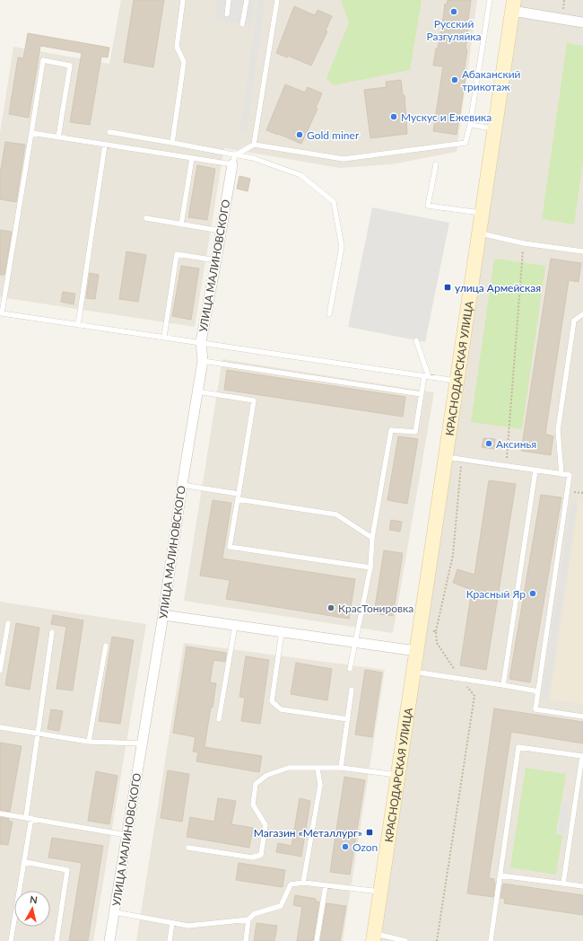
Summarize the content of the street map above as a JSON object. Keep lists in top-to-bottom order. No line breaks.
{"streets":{"main road":["КРАСНОДАРСКАЯ УЛИЦА"],"street":["УЛИЦА МАЛИНОВСКОГО"]},"places":{"other":["Русский Разгуляйка","Абаканский трикотаж","Мускус и Ежевика","Gold miner","Аксинья","Красный Яр","КрасТонировка","Ozon"],"transit":["улица Армейская","Магазин «Металлург»"]},"north":"top"}
